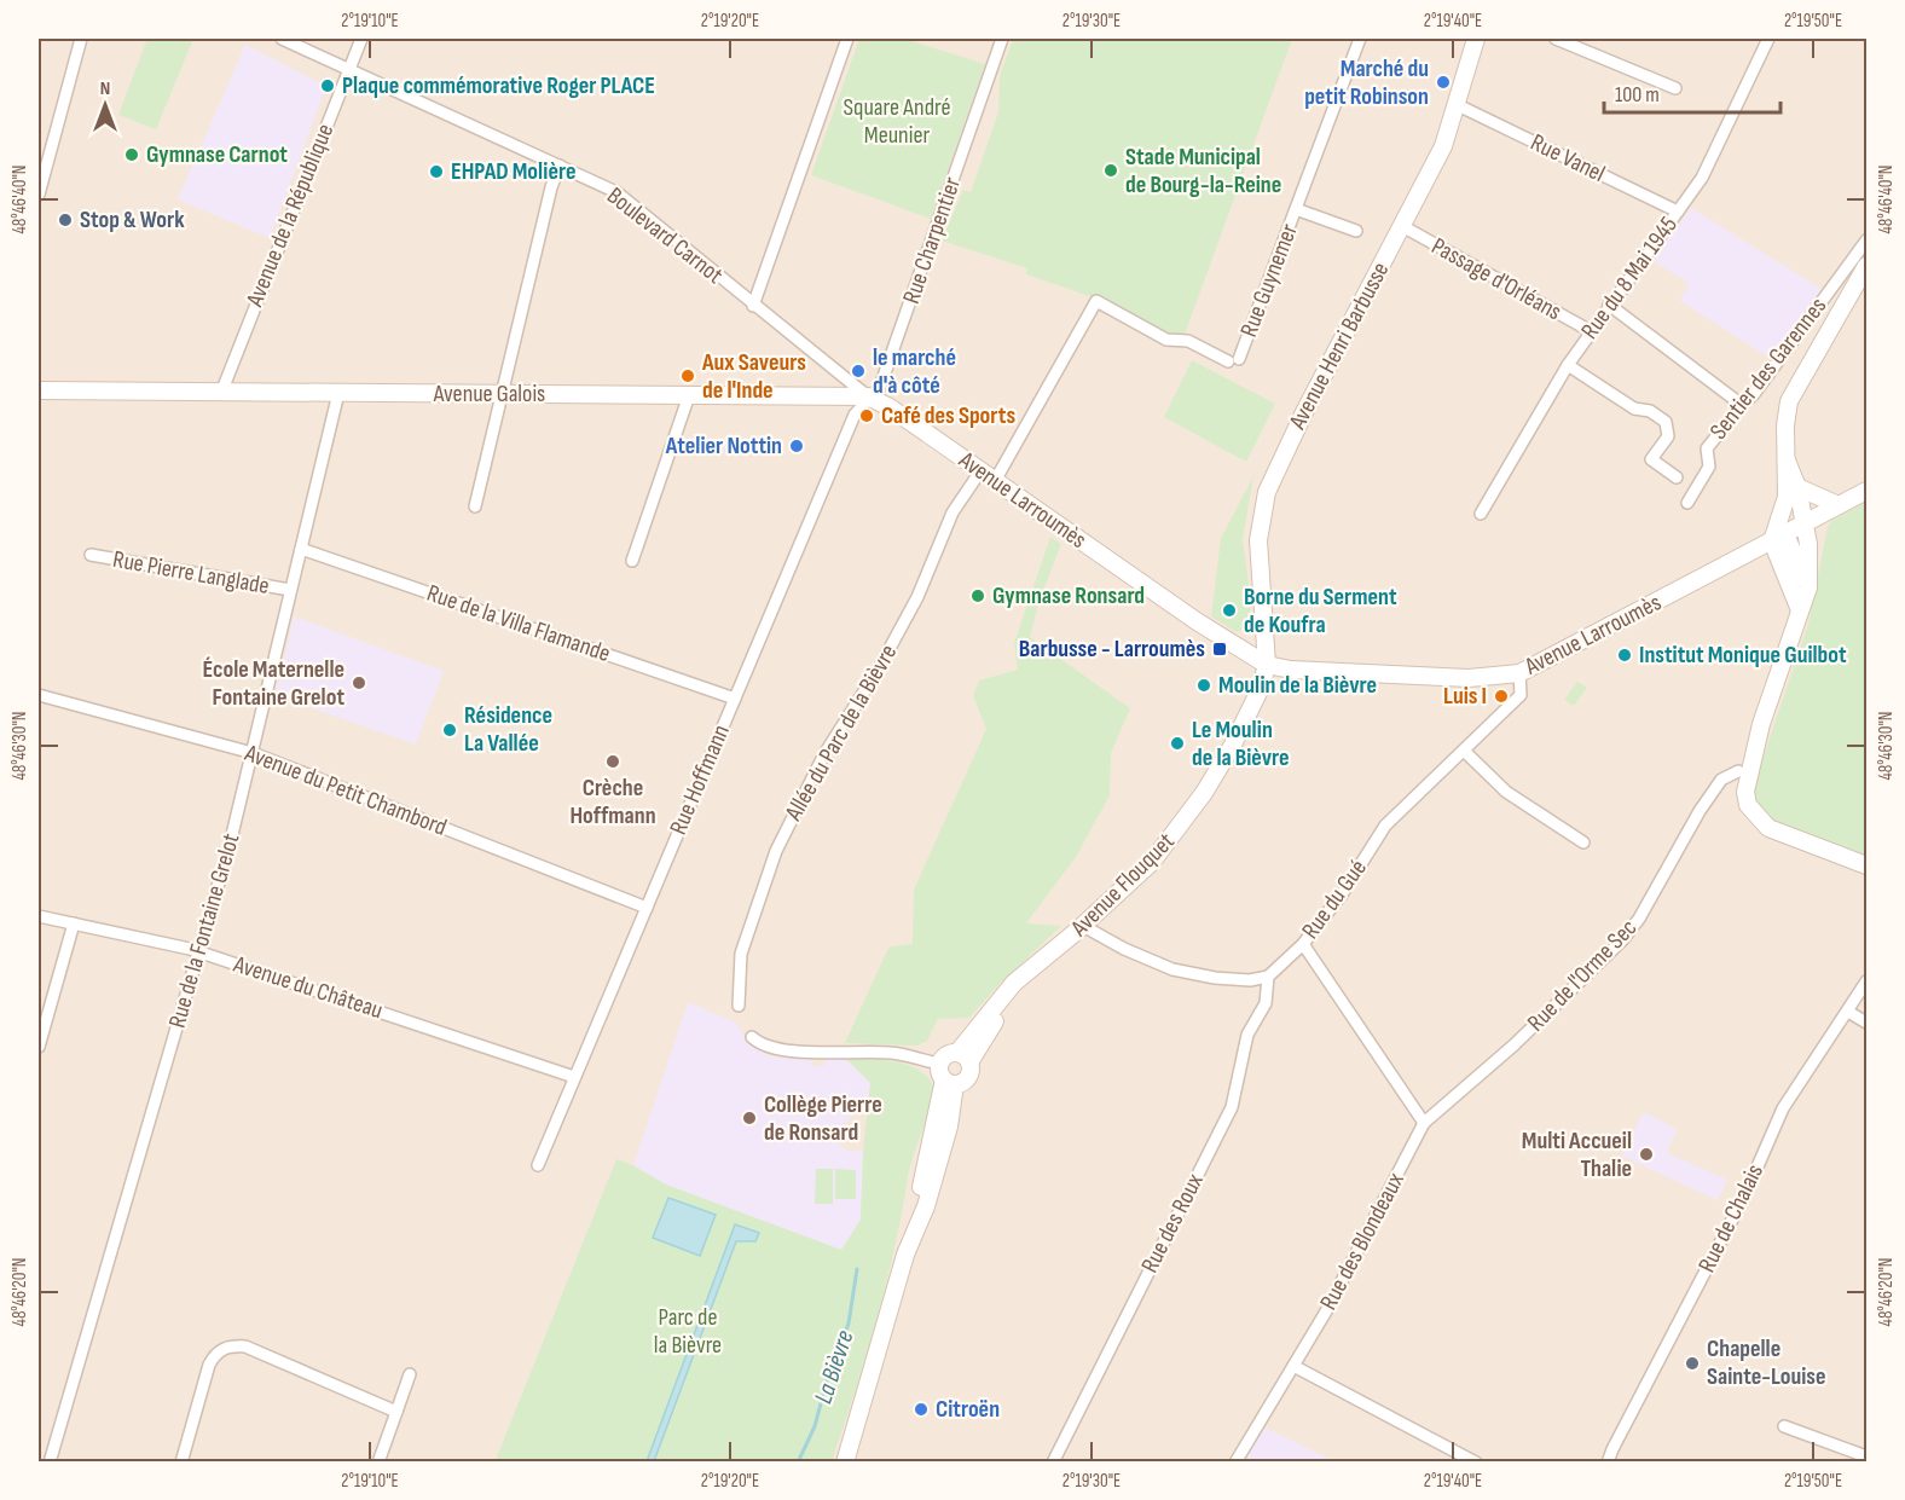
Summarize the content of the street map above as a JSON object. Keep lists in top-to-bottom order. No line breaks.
{"streets":{"main road":["Avenue Henri Barbusse","Avenue Galois","Avenue Larroumès","Avenue Flouquet"],"street":["Rue Vanel","Avenue de la République","Boulevard Carnot","Rue Charpentier","Rue du 8 Mai 1945","Passage d'Orléans","Rue Guynemer","Sentier des Garennes","Rue Pierre Langlade","Rue de la Villa Flamande","Allée du Parc de la Bièvre","Rue Hoffmann","Avenue du Petit Chambord","Rue du Gué","Rue de la Fontaine Grelot","Rue de l'Orme Sec","Avenue du Château","Rue de Chalais","Rue des Roux","Rue des Blondeaux"]},"crossings":[["Rue Vanel","Rue du 8 Mai 1945"],["Rue Vanel","Avenue Henri Barbusse"],["Avenue de la République","Boulevard Carnot"],["Avenue de la République","Avenue Galois"],["Boulevard Carnot","Rue Charpentier"],["Boulevard Carnot","Avenue Galois"],["Boulevard Carnot","Rue Hoffmann"],["Rue Charpentier","Avenue Galois"],["Rue Charpentier","Rue Hoffmann"],["Rue du 8 Mai 1945","Passage d'Orléans"],["Passage d'Orléans","Avenue Henri Barbusse"],["Rue Guynemer","Allée du Parc de la Bièvre"],["Avenue Henri Barbusse","Avenue Larroumès"],["Avenue Henri Barbusse","Avenue Flouquet"],["Avenue Galois","Avenue Larroumès"],["Avenue Galois","Rue Hoffmann"],["Avenue Galois","Rue de la Fontaine Grelot"],["Avenue Larroumès","Allée du Parc de la Bièvre"],["Avenue Larroumès","Avenue Flouquet"],["Avenue Larroumès","Rue du Gué"],["Rue Pierre Langlade","Rue de la Fontaine Grelot"],["Rue de la Villa Flamande","Rue Hoffmann"],["Rue de la Villa Flamande","Rue de la Fontaine Grelot"],["Rue Hoffmann","Avenue du Petit Chambord"],["Rue Hoffmann","Avenue du Château"],["Avenue du Petit Chambord","Rue de la Fontaine Grelot"],["Rue du Gué","Rue des Roux"],["Rue de la Fontaine Grelot","Avenue du Château"],["Rue de l'Orme Sec","Rue des Blondeaux"]],"water":["La Bièvre"],"parks":["Square André Meunier","Parc de la Bièvre"],"places":{"other":["Marché du petit Robinson","Plaque commémorative Roger PLACE","Gymnase Carnot","Stade Municipal de Bourg-la-Reine","EHPAD Molière","Stop & Work","le marché d'à côté","Aux Saveurs de l'Inde","Café des Sports","Atelier Nottin","Gymnase Ronsard","Borne du Serment de Koufra","Institut Monique Guilbot","École Maternelle Fontaine Grelot","Moulin de la Bièvre","Luis I","Résidence La Vallée","Le Moulin de la Bièvre","Crèche Hoffmann","Collège Pierre de Ronsard","Multi Accueil Thalie","Chapelle Sainte-Louise","Citroën"],"transit":["Barbusse - Larroumès"]},"scale_bar":"100 m","north":"top","coordinates":["2°19'10\"E","2°19'20\"E","2°19'30\"E","2°19'40\"E","2°19'50\"E","48°46'40\"N","48°46'30\"N","48°46'20\"N"]}
